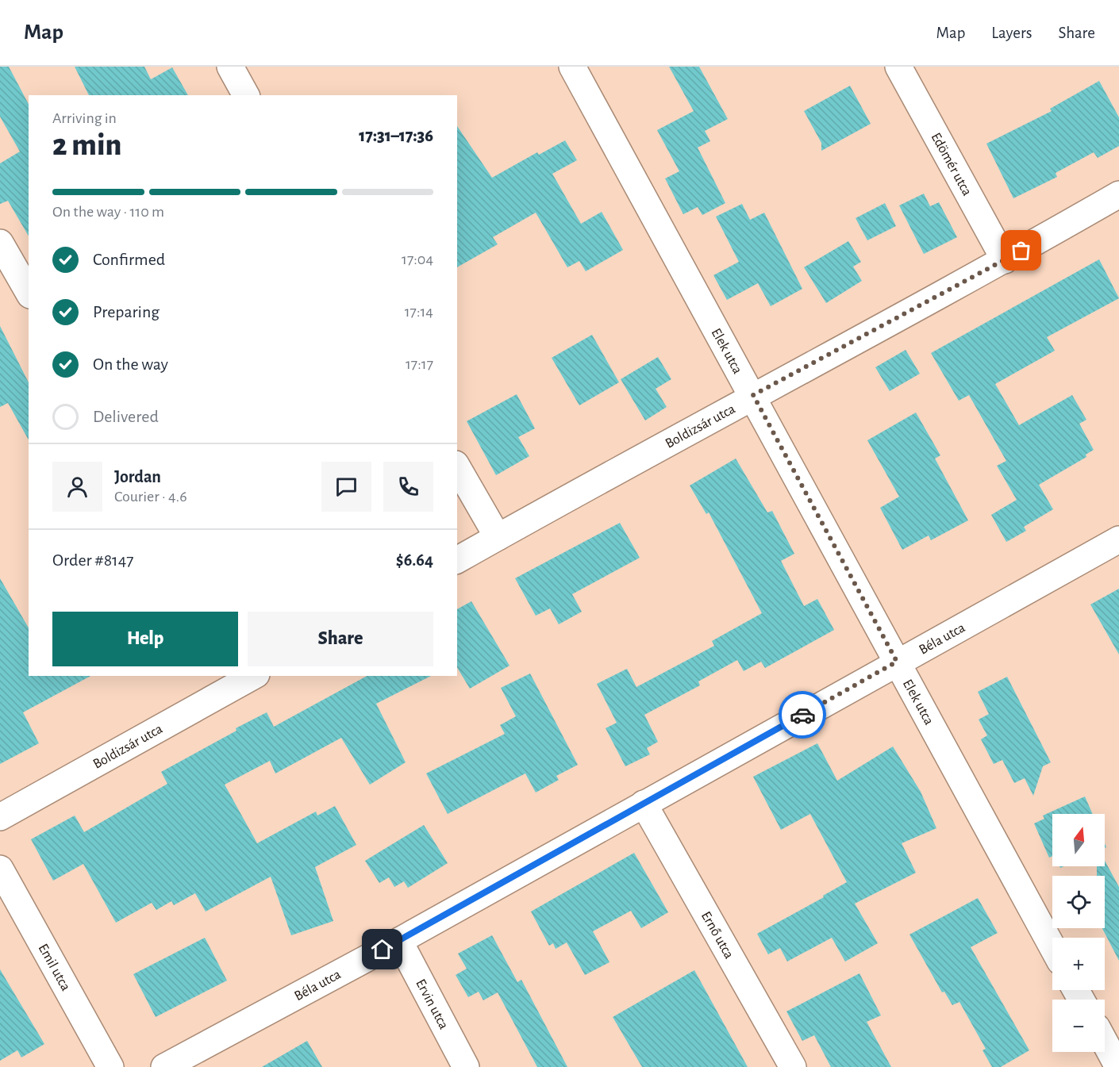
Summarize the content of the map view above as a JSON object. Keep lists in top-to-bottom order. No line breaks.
{"streets":{"street":["Edömér utca","Elek utca","Boldizsár utca","Béla utca","Ernő utca","Emil utca","Ervin utca"]},"crossings":[["Edömér utca","Boldizsár utca"],["Elek utca","Boldizsár utca"],["Elek utca","Béla utca"],["Béla utca","Ernő utca"],["Béla utca","Ervin utca"]],"north":"top","page":{"header":"Map","nav":["Map","Layers","Share"],"heading":["2 min","Arriving in","17:31–17:36"],"panel":["Jordan","Courier · 4.6","Order #8147","$6.64"],"bar":"On the way · 110 m","list":[["Confirmed","17:04"],["Preparing","17:14"],["On the way","17:17"],"Delivered"],"buttons":["Help","Share"],"map_buttons":["+","−"]}}
